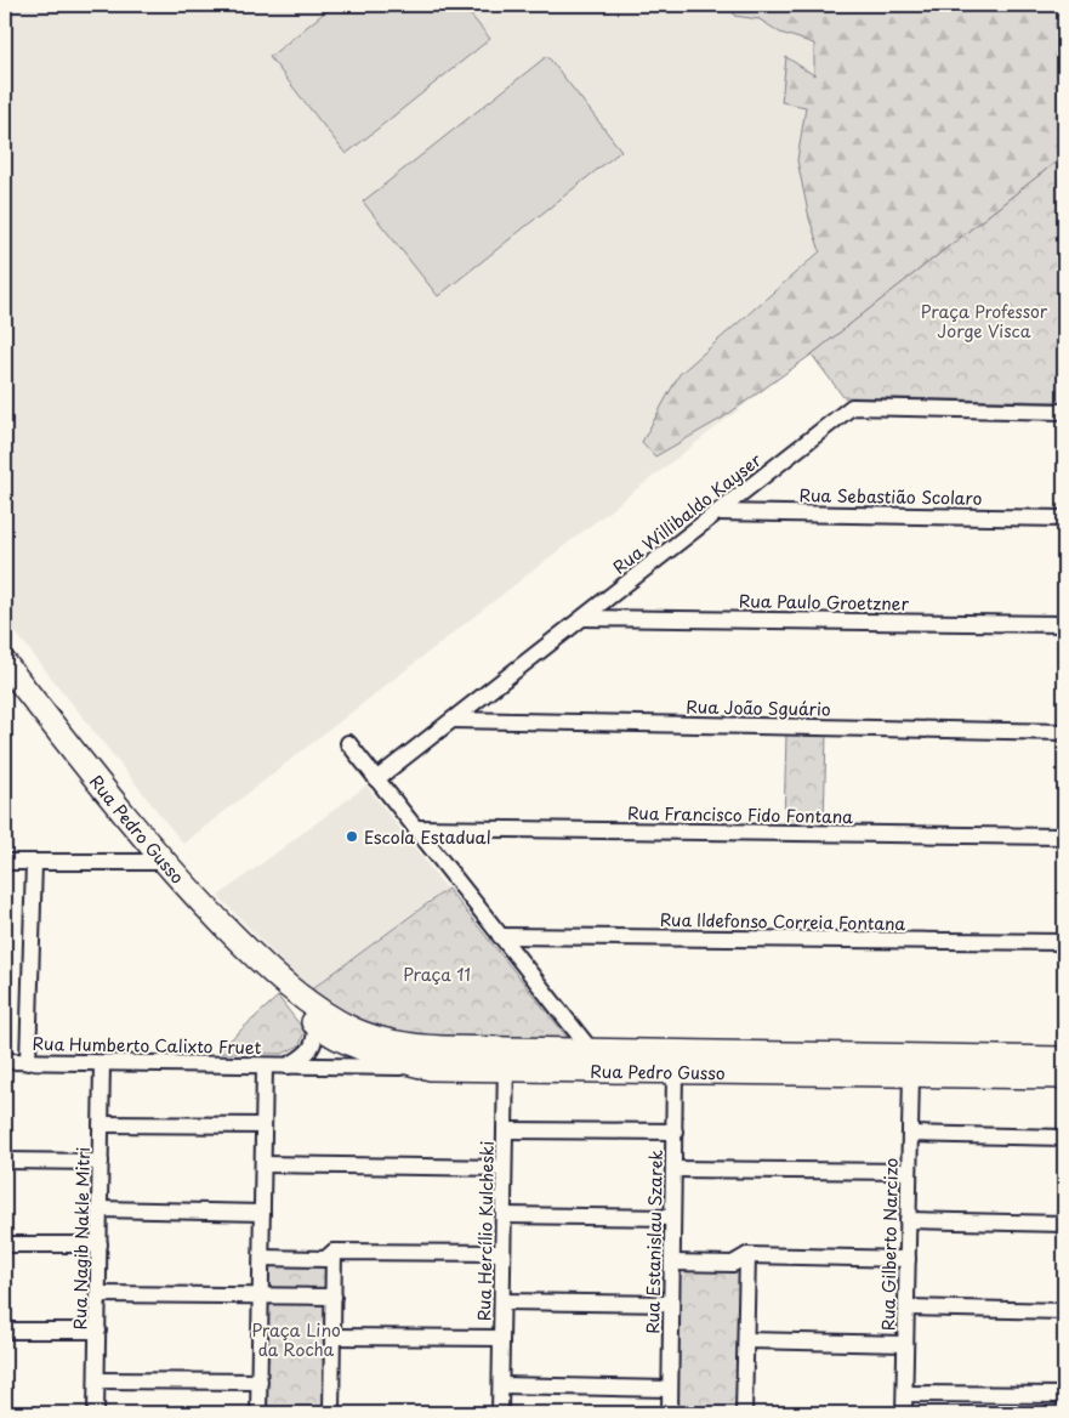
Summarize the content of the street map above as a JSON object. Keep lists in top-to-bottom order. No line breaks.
{"streets":{"main road":["Rua Pedro Gusso"],"street":["Rua Sebastião Scolaro","Rua Willibaldo Kayser","Rua Paulo Groetzner","Rua João Sguário","Rua Francisco Fido Fontana","Rua Ildefonso Correia Fontana","Rua Humberto Calixto Fruet","Rua Hercílio Kulcheski","Rua Nagib Nakle Mitri","Rua Estanislau Szarek","Rua Gilberto Narcizo"]},"crossings":[["Rua Sebastião Scolaro","Rua Willibaldo Kayser"],["Rua Willibaldo Kayser","Rua Paulo Groetzner"],["Rua Willibaldo Kayser","Rua João Sguário"],["Rua Pedro Gusso","Rua Humberto Calixto Fruet"],["Rua Pedro Gusso","Rua Hercílio Kulcheski"],["Rua Pedro Gusso","Rua Estanislau Szarek"],["Rua Pedro Gusso","Rua Gilberto Narcizo"],["Rua Humberto Calixto Fruet","Rua Nagib Nakle Mitri"]],"parks":["Praça Professor Jorge Visca","Praça 11","Praça Lino da Rocha"],"places":["Escola Estadual"]}
